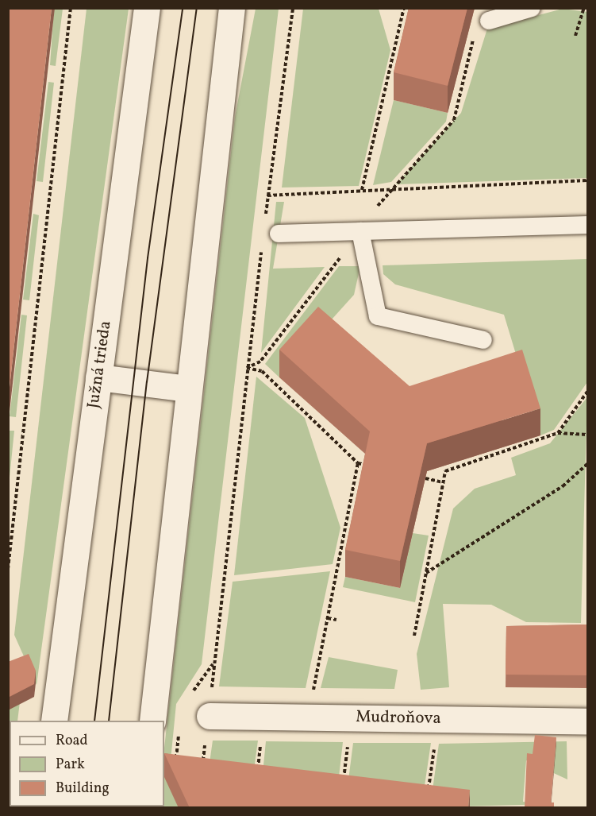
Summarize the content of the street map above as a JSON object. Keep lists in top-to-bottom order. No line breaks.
{"streets":{"street":["Južná trieda","Mudroňova"]},"legend":["Road","Park","Building"]}
